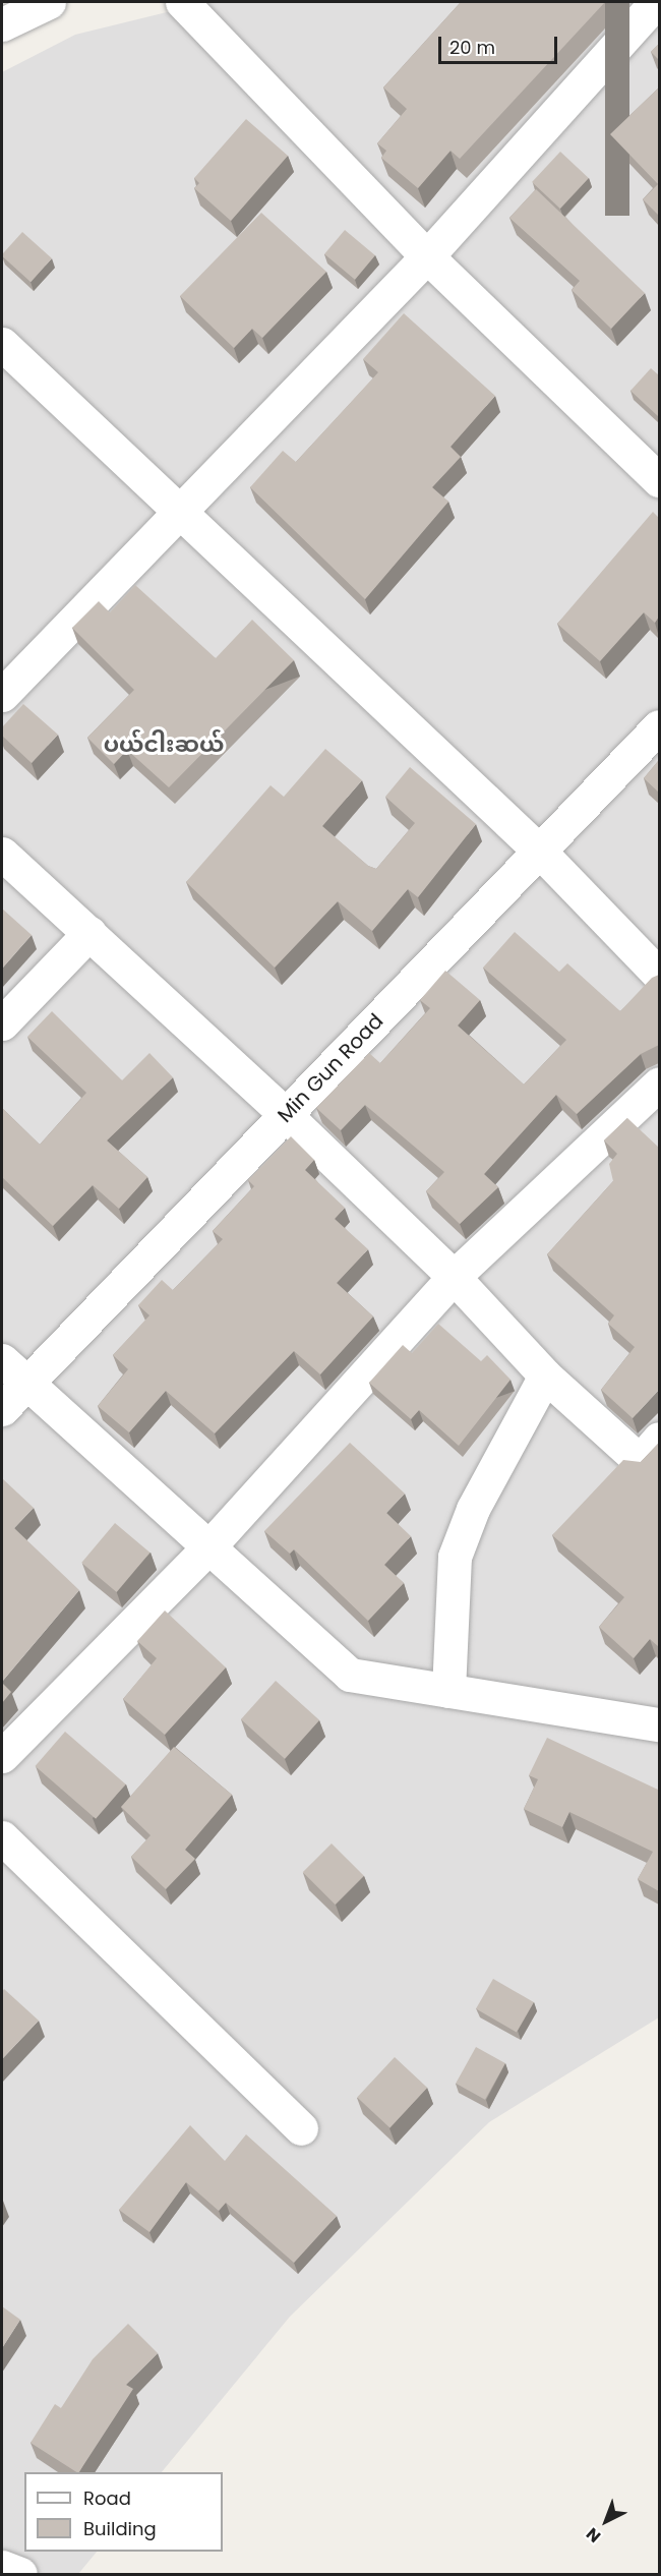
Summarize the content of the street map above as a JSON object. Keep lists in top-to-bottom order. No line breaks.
{"streets":{"street":["Min Gun Road"]},"districts":["ပယ်ငါးဆယ်"],"legend":["Road","Building"],"scale_bar":"20 m","north":"bottom left"}
